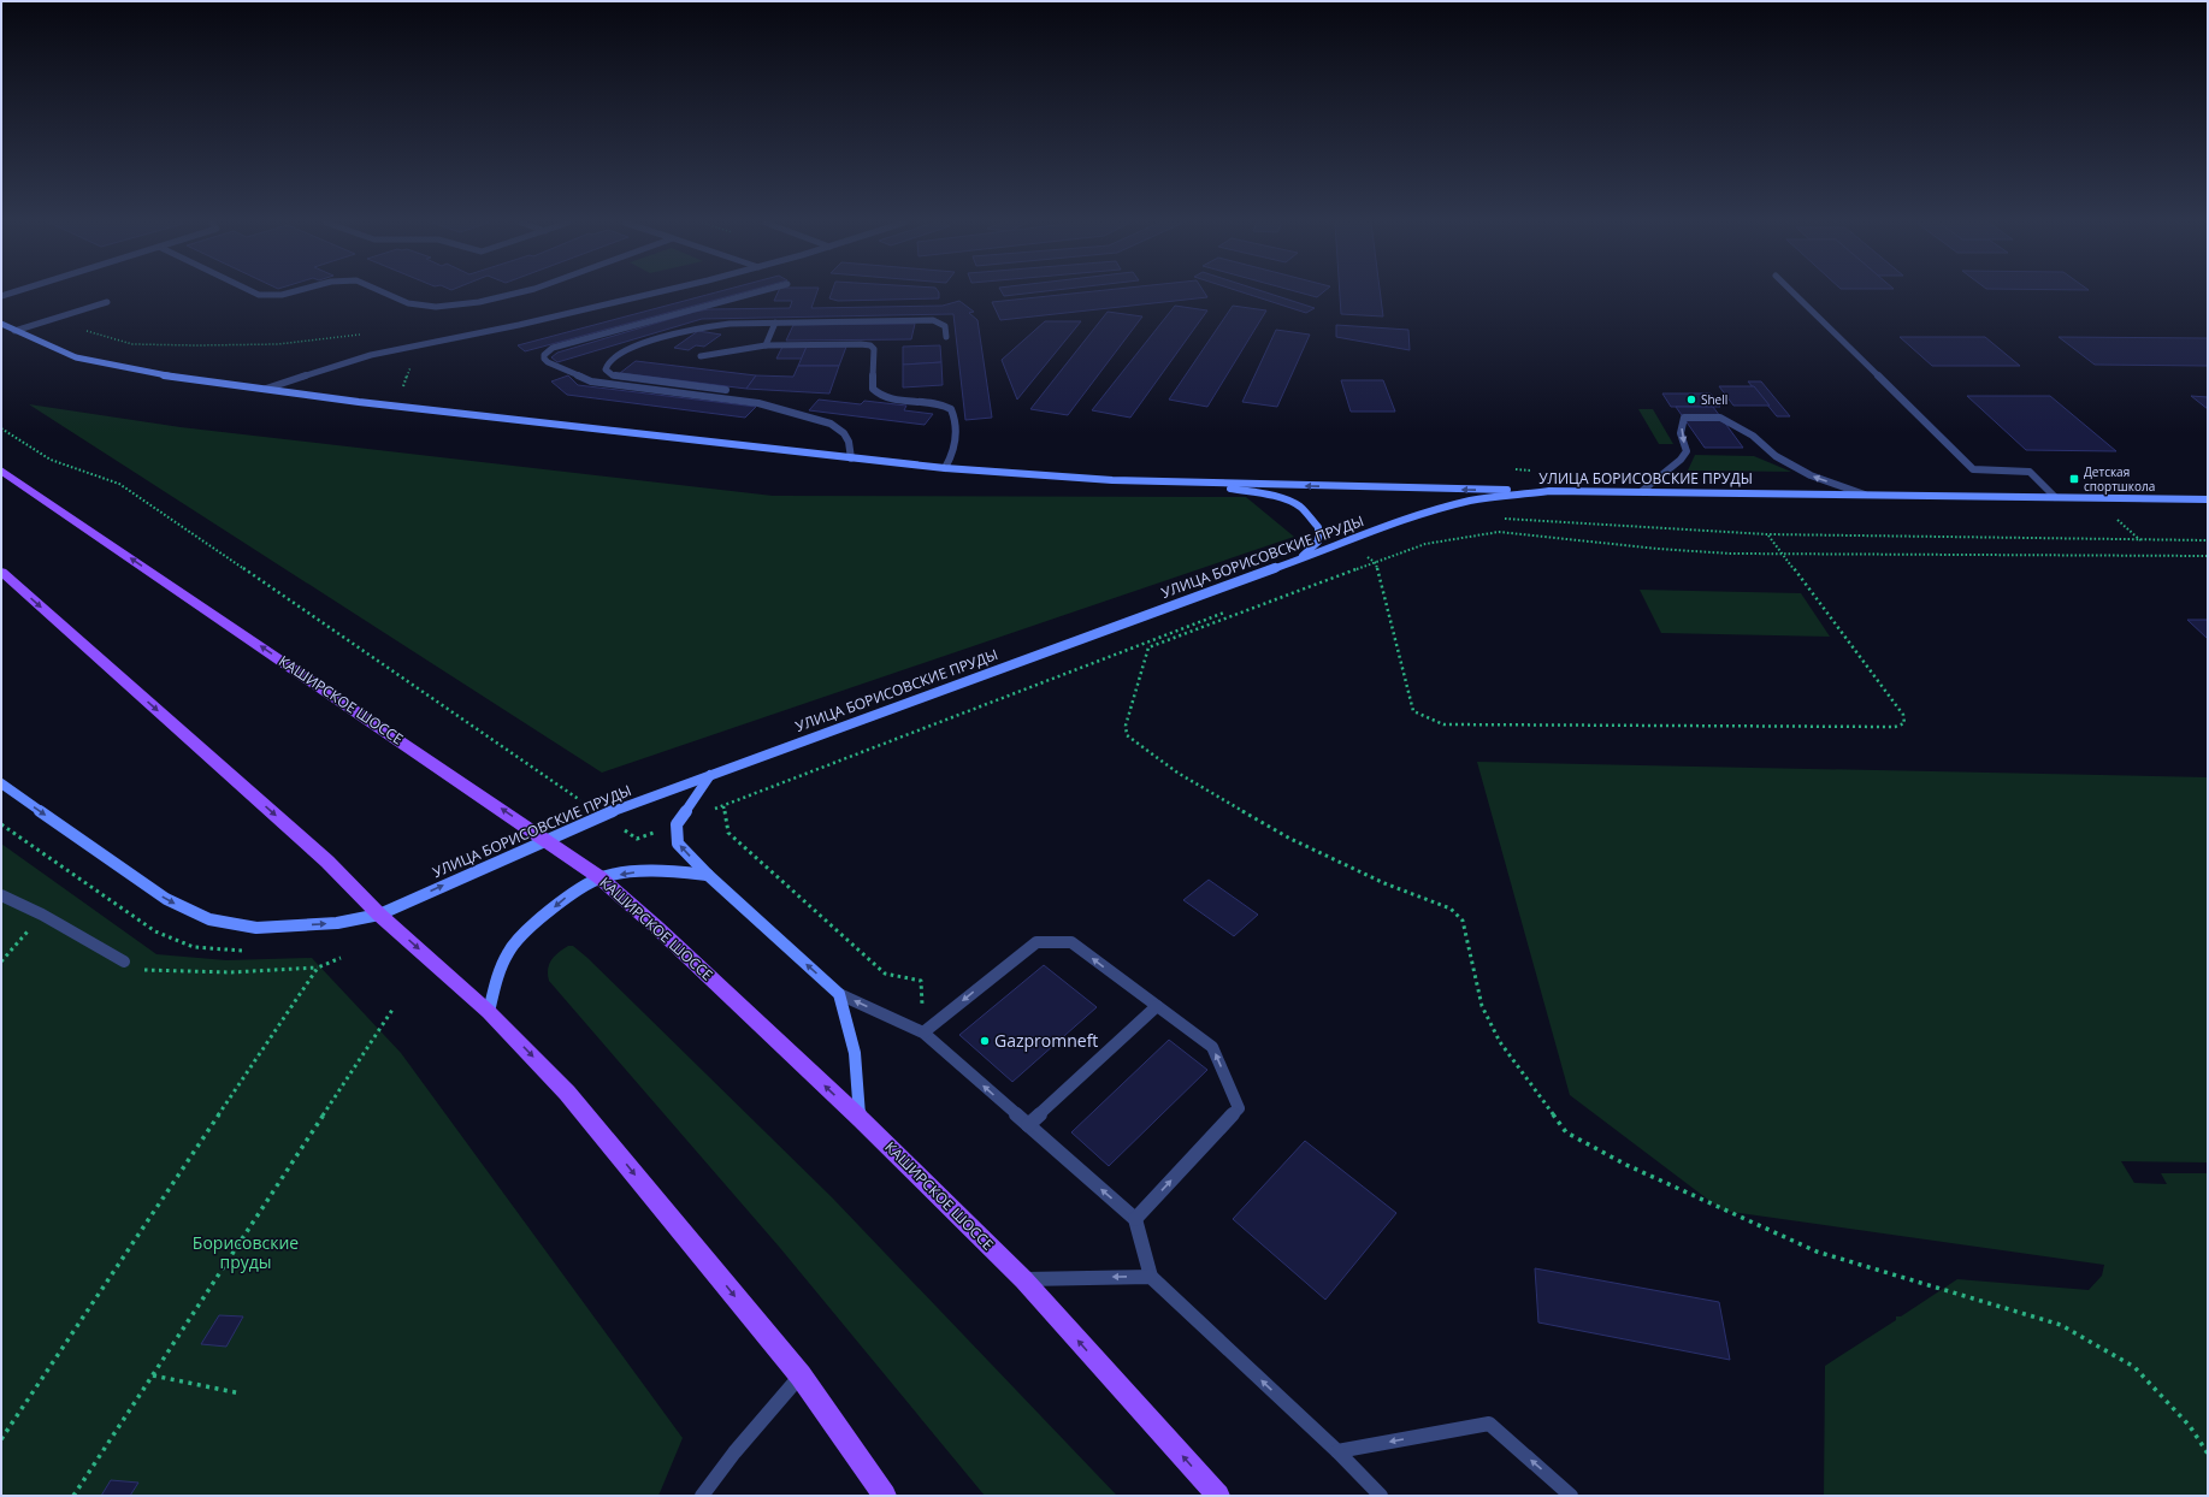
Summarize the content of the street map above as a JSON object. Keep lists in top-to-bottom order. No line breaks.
{"streets":{"main road":["УЛИЦА БОРИСОВСКИЕ ПРУДЫ","КАШИРСКОЕ ШОССЕ"]},"crossings":[["УЛИЦА БОРИСОВСКИЕ ПРУДЫ","КАШИРСКОЕ ШОССЕ"]],"parks":["Борисовские пруды"],"places":{"other":["Shell","Gazpromneft"],"transit":["Детская спортшкола"]}}
